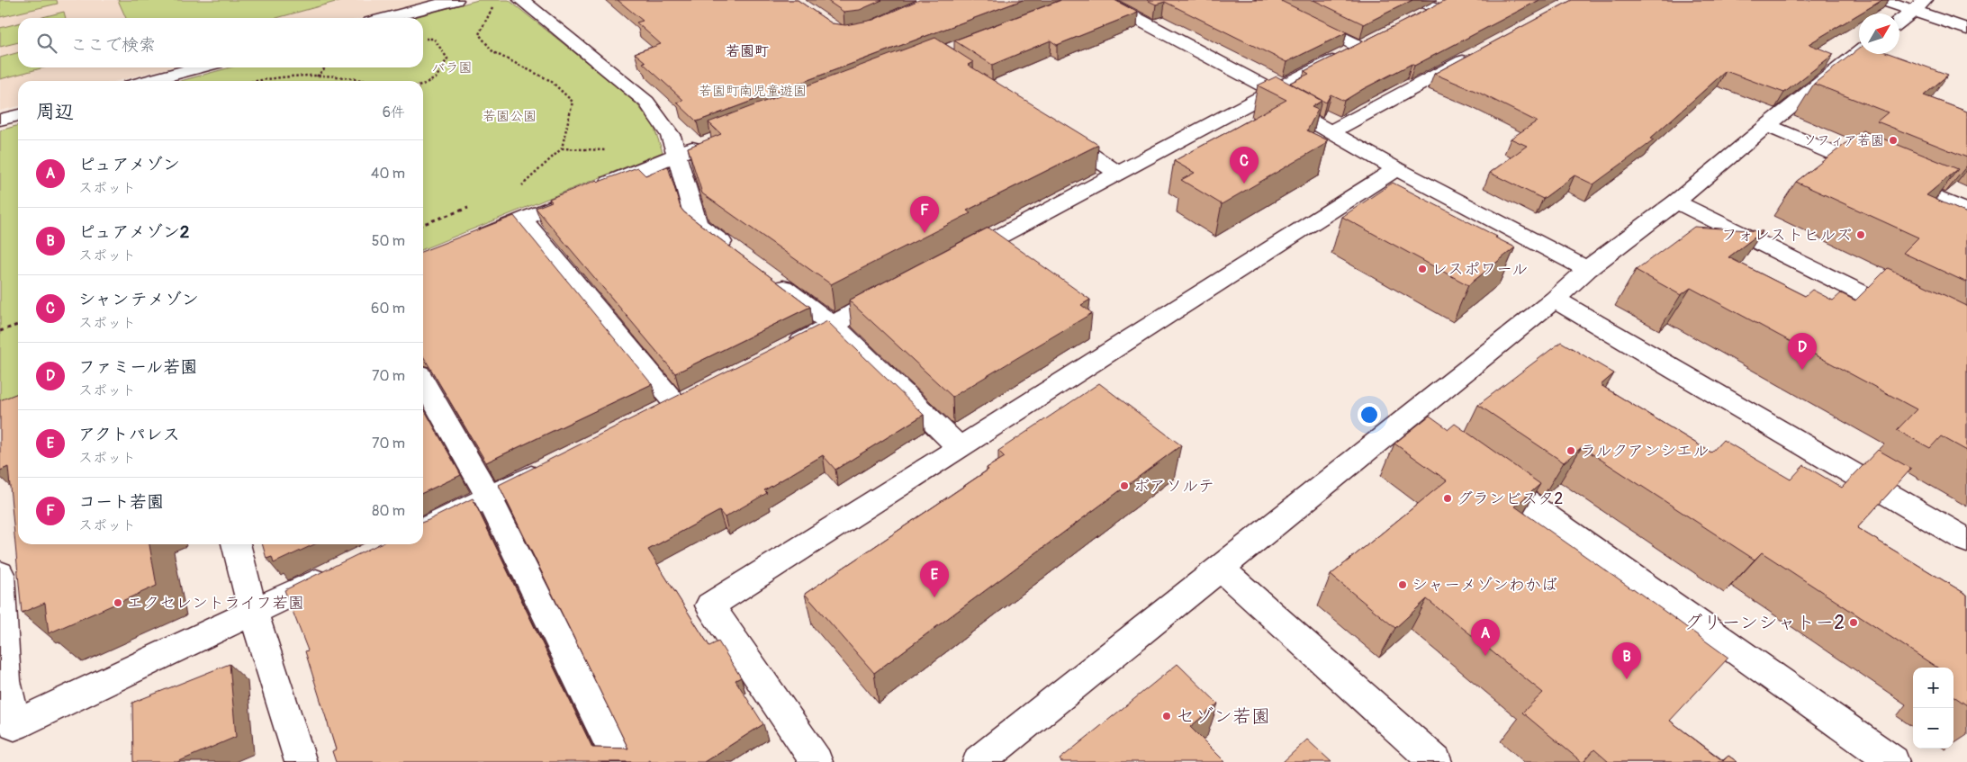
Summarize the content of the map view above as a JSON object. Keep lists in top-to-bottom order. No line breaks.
{"districts":["若園町"],"parks":["バラ園","若園町南児童遊園","若園公園"],"places":["ソフィア若園","フォレストヒルズ","レスポワール","ラルクアンシエル","ボアソルテ","グランビスタ2","シャーメゾンわかば","エクセレントライフ若園","グリーンシャトー2","セゾン若園"],"north":"top right","page":{"search":"ここで検索","heading":["周辺","6件"],"list":[{"mark":"A","name":"ピュアメゾン","note":"スポット","value":"40 m"},{"mark":"B","name":"ピュアメゾン2","note":"スポット","value":"50 m"},{"mark":"C","name":"シャンテメゾン","note":"スポット","value":"60 m"},{"mark":"D","name":"ファミール若園","note":"スポット","value":"70 m"},{"mark":"E","name":"アクトパレス","note":"スポット","value":"70 m"},{"mark":"F","name":"コート若園","note":"スポット","value":"80 m"}],"pins":["C","F","D","E","A","B"],"map_buttons":["+","−"]}}
